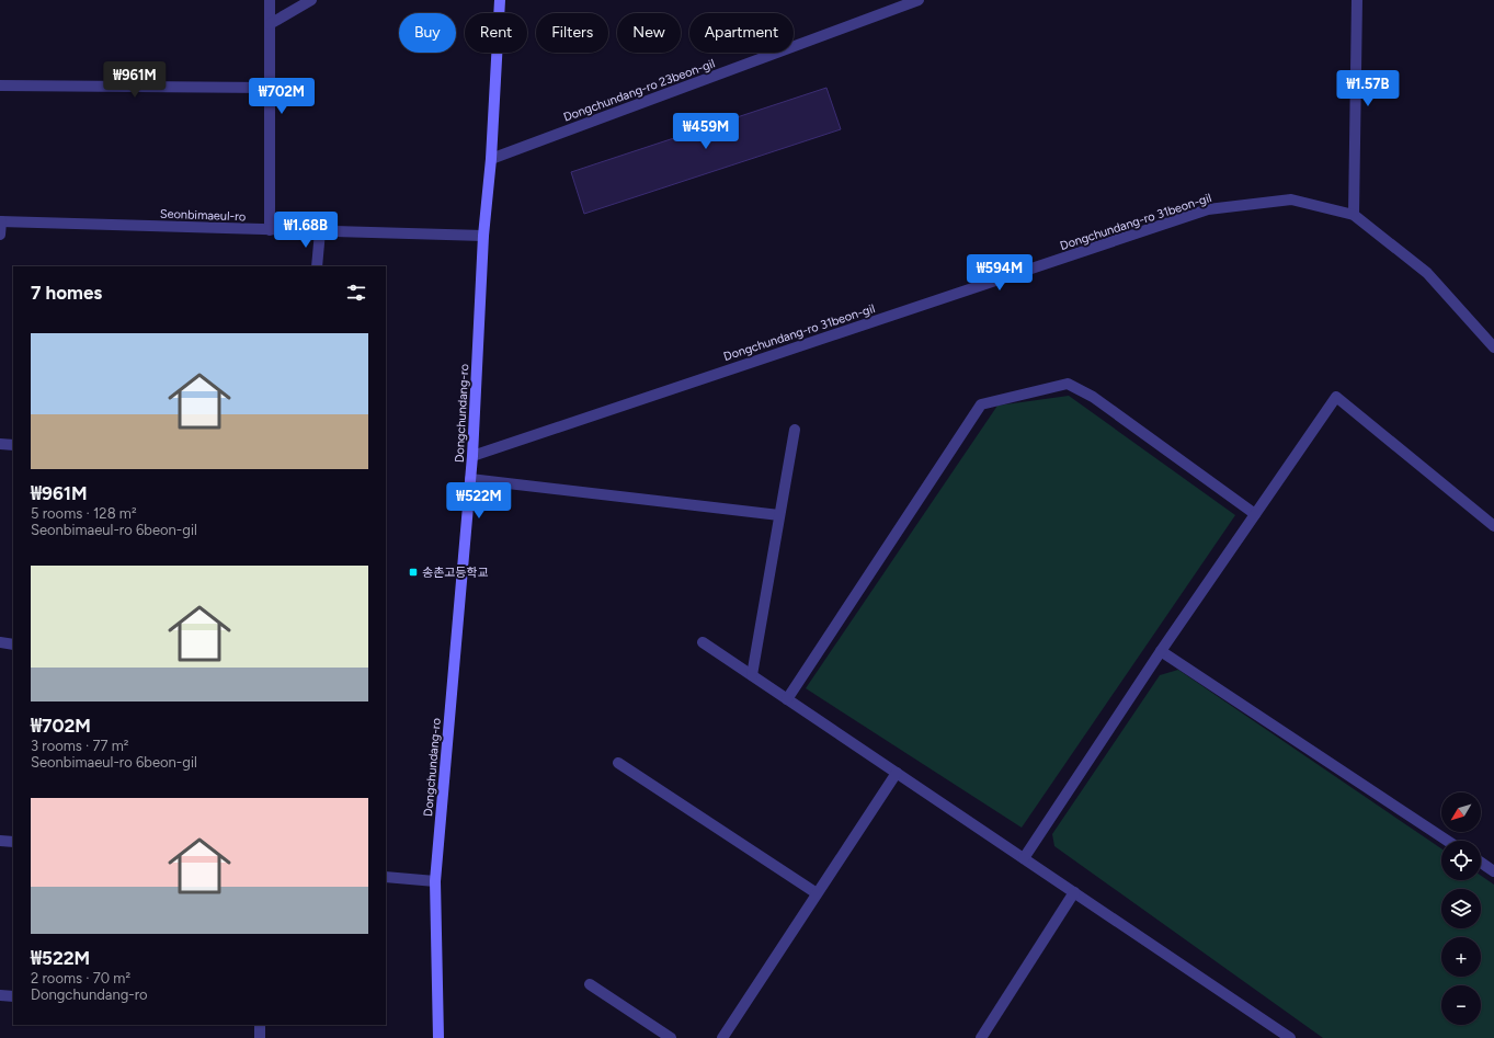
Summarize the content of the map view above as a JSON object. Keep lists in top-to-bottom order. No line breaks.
{"streets":{"main road":["Dongchundang-ro"],"street":["Dongchundang-ro 23beon-gil","Seonbimaeul-ro","Dongchundang-ro 31beon-gil"]},"crossings":[["Dongchundang-ro 23beon-gil","Dongchundang-ro"],["Seonbimaeul-ro","Dongchundang-ro"],["Dongchundang-ro 31beon-gil","Dongchundang-ro"]],"places":{"transit":["송촌고등학교"]},"north":"bottom left","page":{"chip":["Buy","Rent","Filters","New","Apartment"],"price":["₩961M","₩1.57B","₩702M","₩459M","₩1.68B","₩594M","₩522M"],"heading":"7 homes","list":[{"name":"₩961M","note":"5 rooms · 128 m² · Seonbimaeul-ro 6beon-gil"},{"name":"₩702M","note":"3 rooms · 77 m² · Seonbimaeul-ro 6beon-gil"},{"name":"₩522M","note":"2 rooms · 70 m² · Dongchundang-ro"}],"map_buttons":["+","−"]}}
